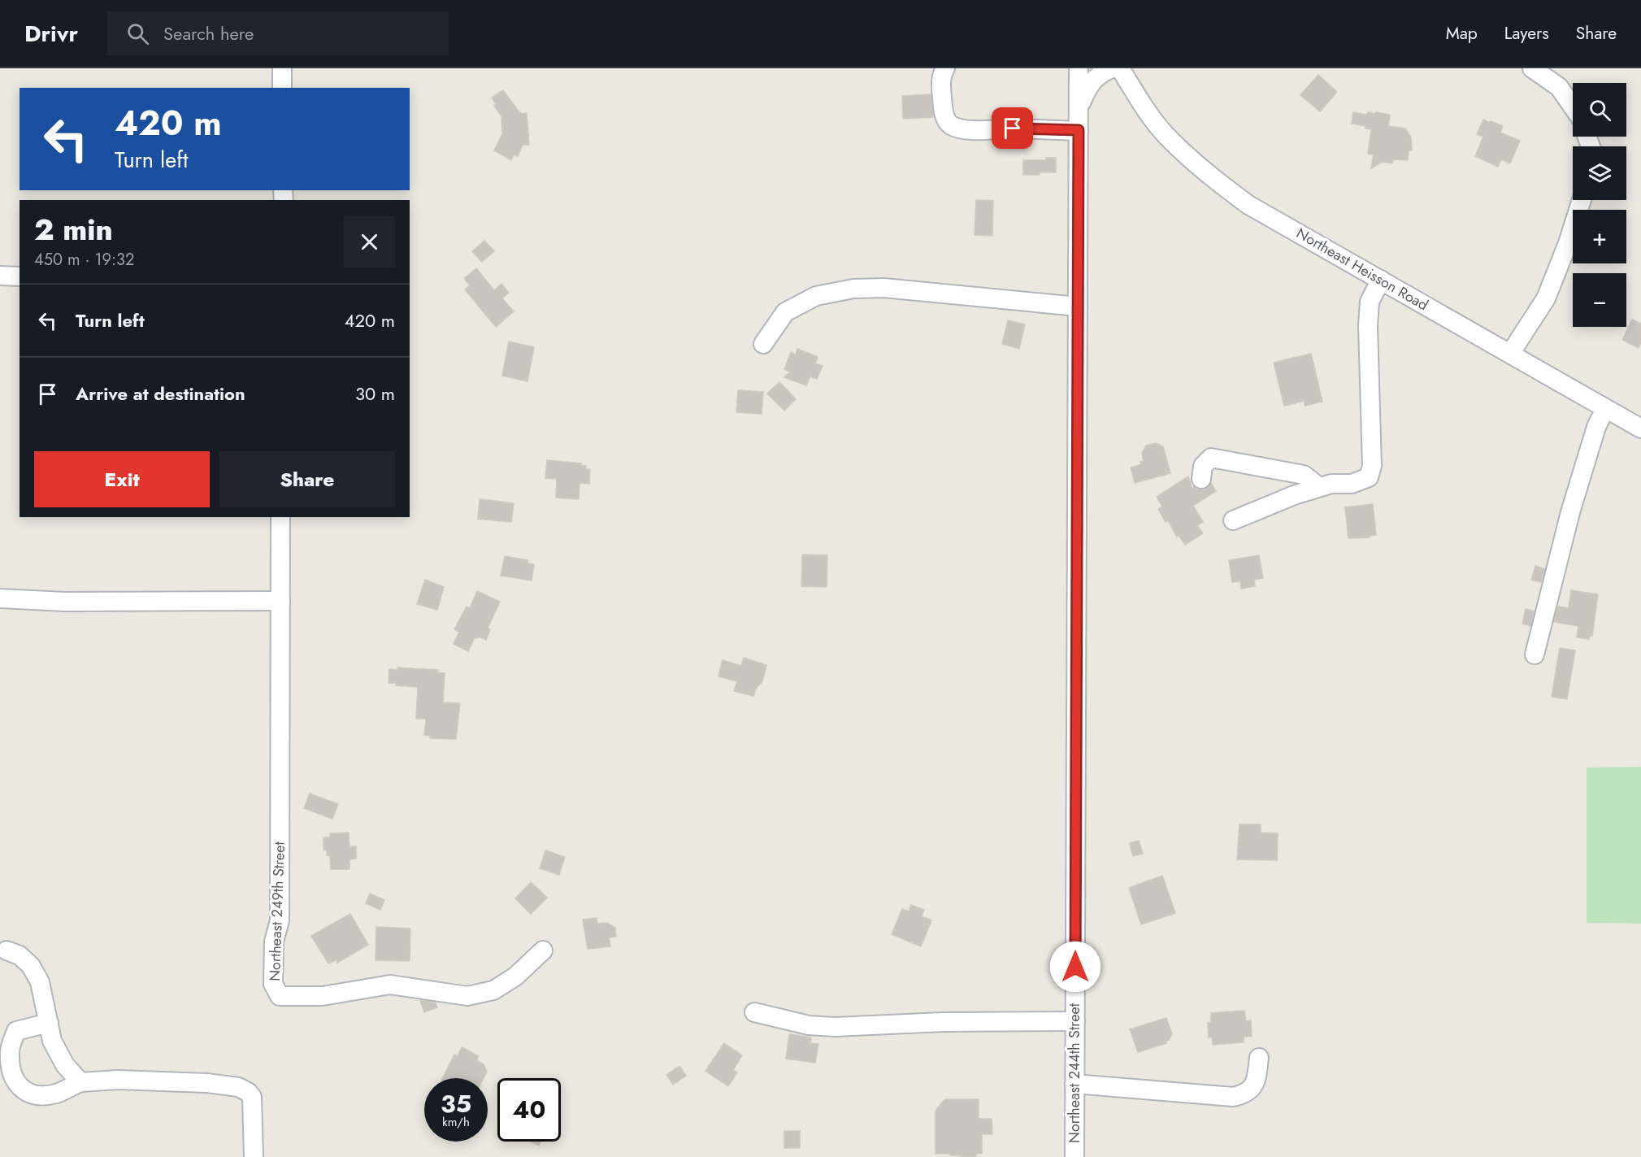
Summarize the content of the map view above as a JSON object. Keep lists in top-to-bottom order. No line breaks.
{"streets":{"street":["Northeast Heisson Road","Northeast 249th Street","Northeast 244th Street"]},"page":{"header":"Drivr","search":"Search here","nav":["Map","Layers","Share"],"map_buttons":["+","−"],"turn":["420 m","Turn left"],"heading":["2 min","450 m · 19:32"],"list":[{"name":"Turn left","value":"420 m"},{"name":"Arrive at destination","value":"30 m"}],"buttons":["Exit","Share"],"speed":"35 km/h","limit":"40"}}
